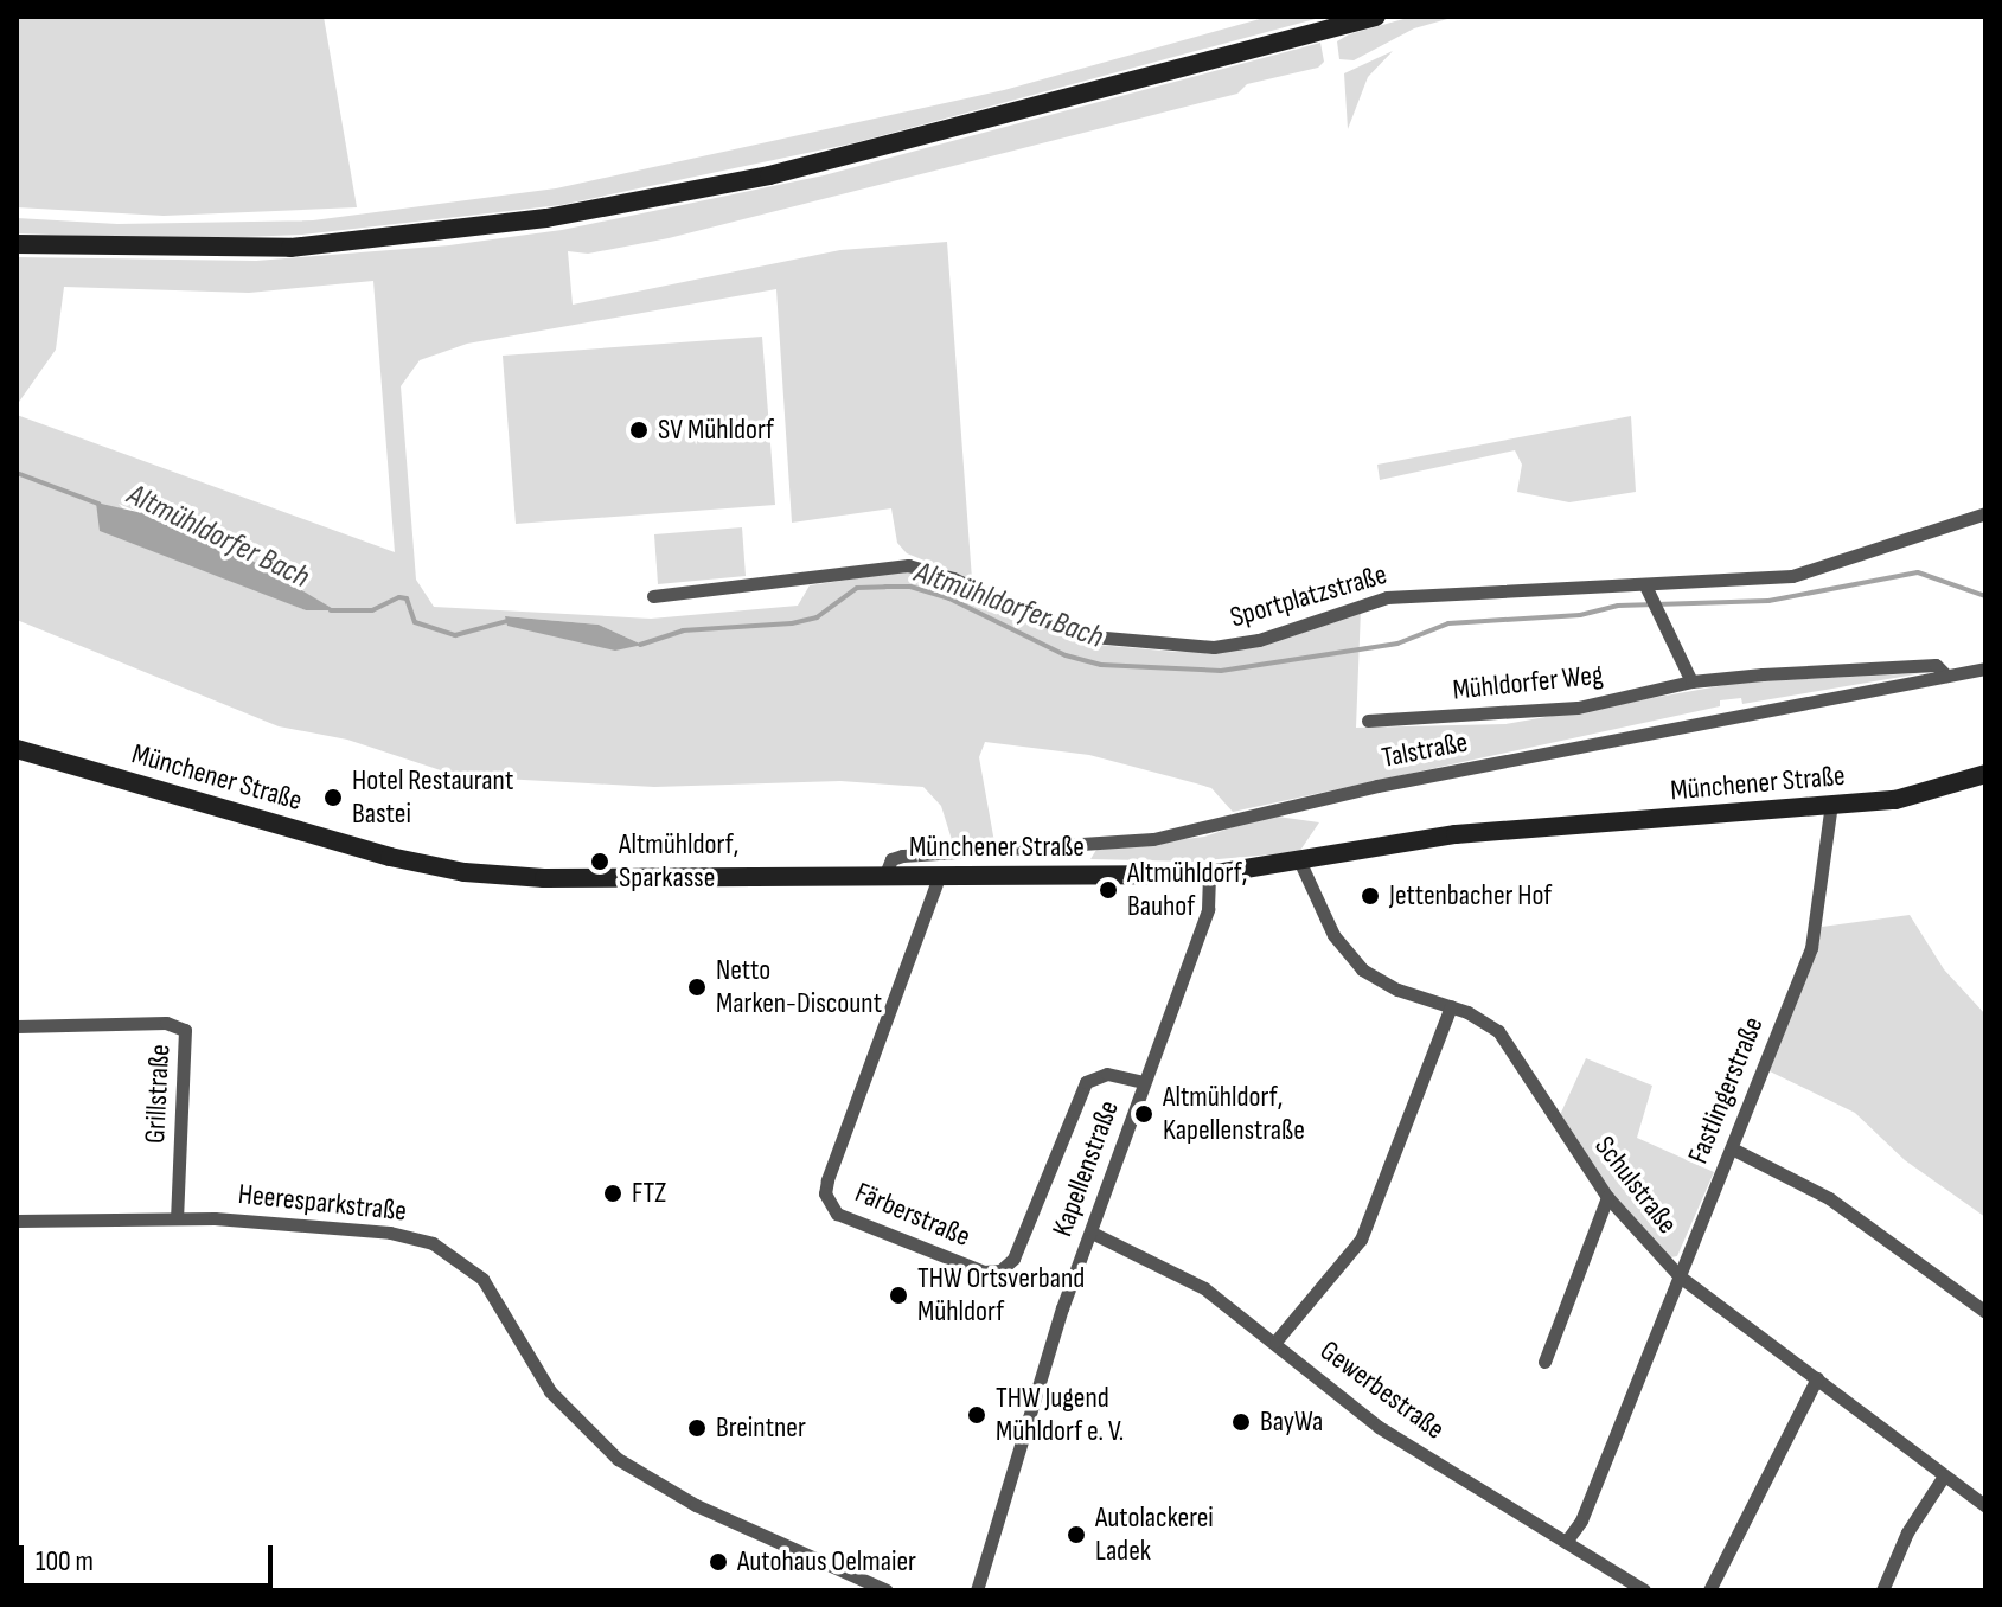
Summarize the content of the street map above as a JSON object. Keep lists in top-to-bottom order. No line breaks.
{"streets":{"street":["Sportplatzstraße","Mühldorfer Weg","Talstraße","Münchener Straße","Fastlingerstraße","Grillstraße","Kapellenstraße","Schulstraße","Heeresparkstraße","Färberstraße","Gewerbestraße"]},"crossings":[["Mühldorfer Weg","Talstraße"],["Talstraße","Münchener Straße"],["Münchener Straße","Fastlingerstraße"],["Münchener Straße","Kapellenstraße"],["Münchener Straße","Schulstraße"],["Münchener Straße","Färberstraße"],["Fastlingerstraße","Schulstraße"],["Fastlingerstraße","Gewerbestraße"],["Grillstraße","Heeresparkstraße"],["Kapellenstraße","Färberstraße"],["Kapellenstraße","Gewerbestraße"]],"water":["Altmühldorfer Bach"],"places":["SV Mühldorf","Hotel Restaurant Bastei","Altmühldorf, Sparkasse","Altmühldorf, Bauhof","Jettenbacher Hof","Netto Marken-Discount","Altmühldorf, Kapellenstraße","FTZ","THW Ortsverband Mühldorf","THW Jugend Mühldorf e. V.","BayWa","Breintner","Autolackerei Ladek","Autohaus Oelmaier"],"scale_bar":"100 m"}
